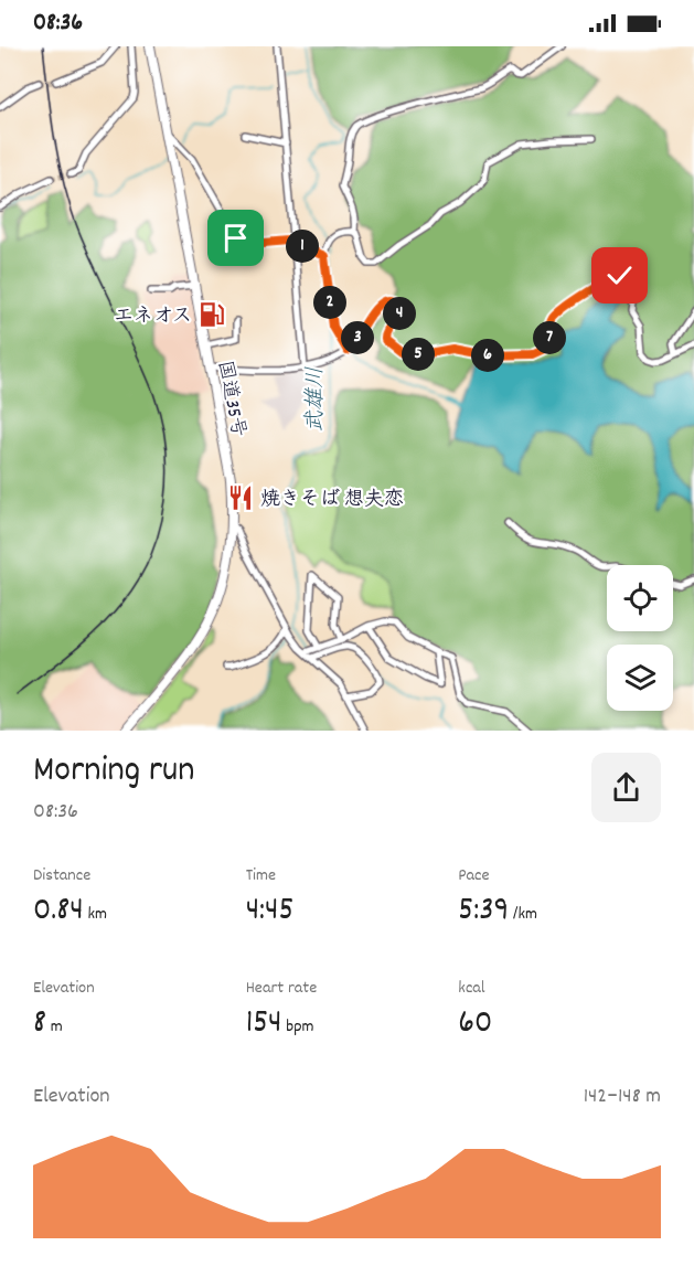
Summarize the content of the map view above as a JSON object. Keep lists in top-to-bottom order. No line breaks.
{"streets":{"highway":["国道35号"]},"water":["武雄川"],"places":{"fuel station":["エネオス"],"restaurant":["焼きそば 想夫恋"]},"page":{"status":"08:36","pins":["1","2","4","3","7","5","6"],"heading":["Morning run","08:36"],"stats":[["Distance","0.84 km"],["Time","4:45"],["Pace","5:39 /km"],["Elevation","8 m"],["Heart rate","154 bpm"],["kcal","60"]],"chart":["Elevation","142–148 m"]}}
